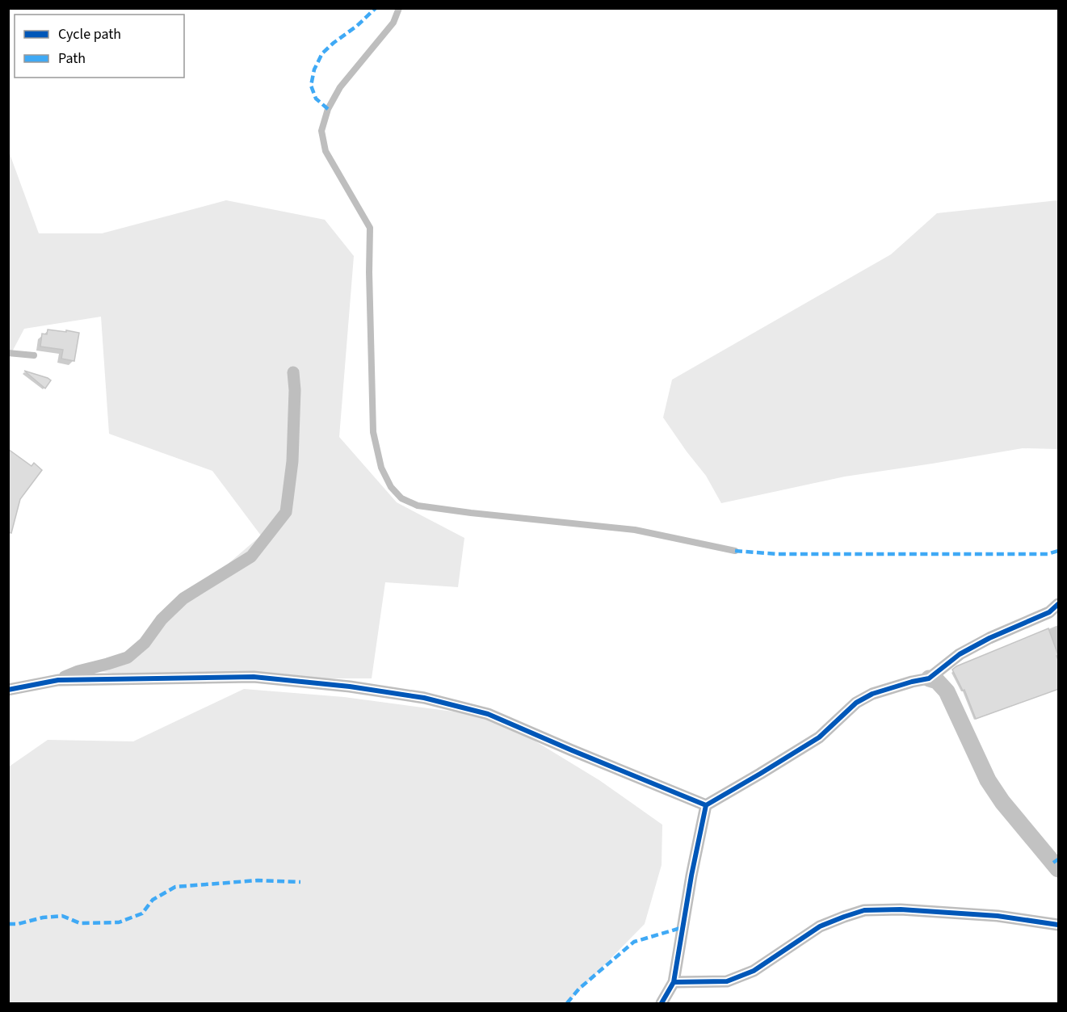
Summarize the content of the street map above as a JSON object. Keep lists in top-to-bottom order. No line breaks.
{"legend":["Cycle path","Path"]}
